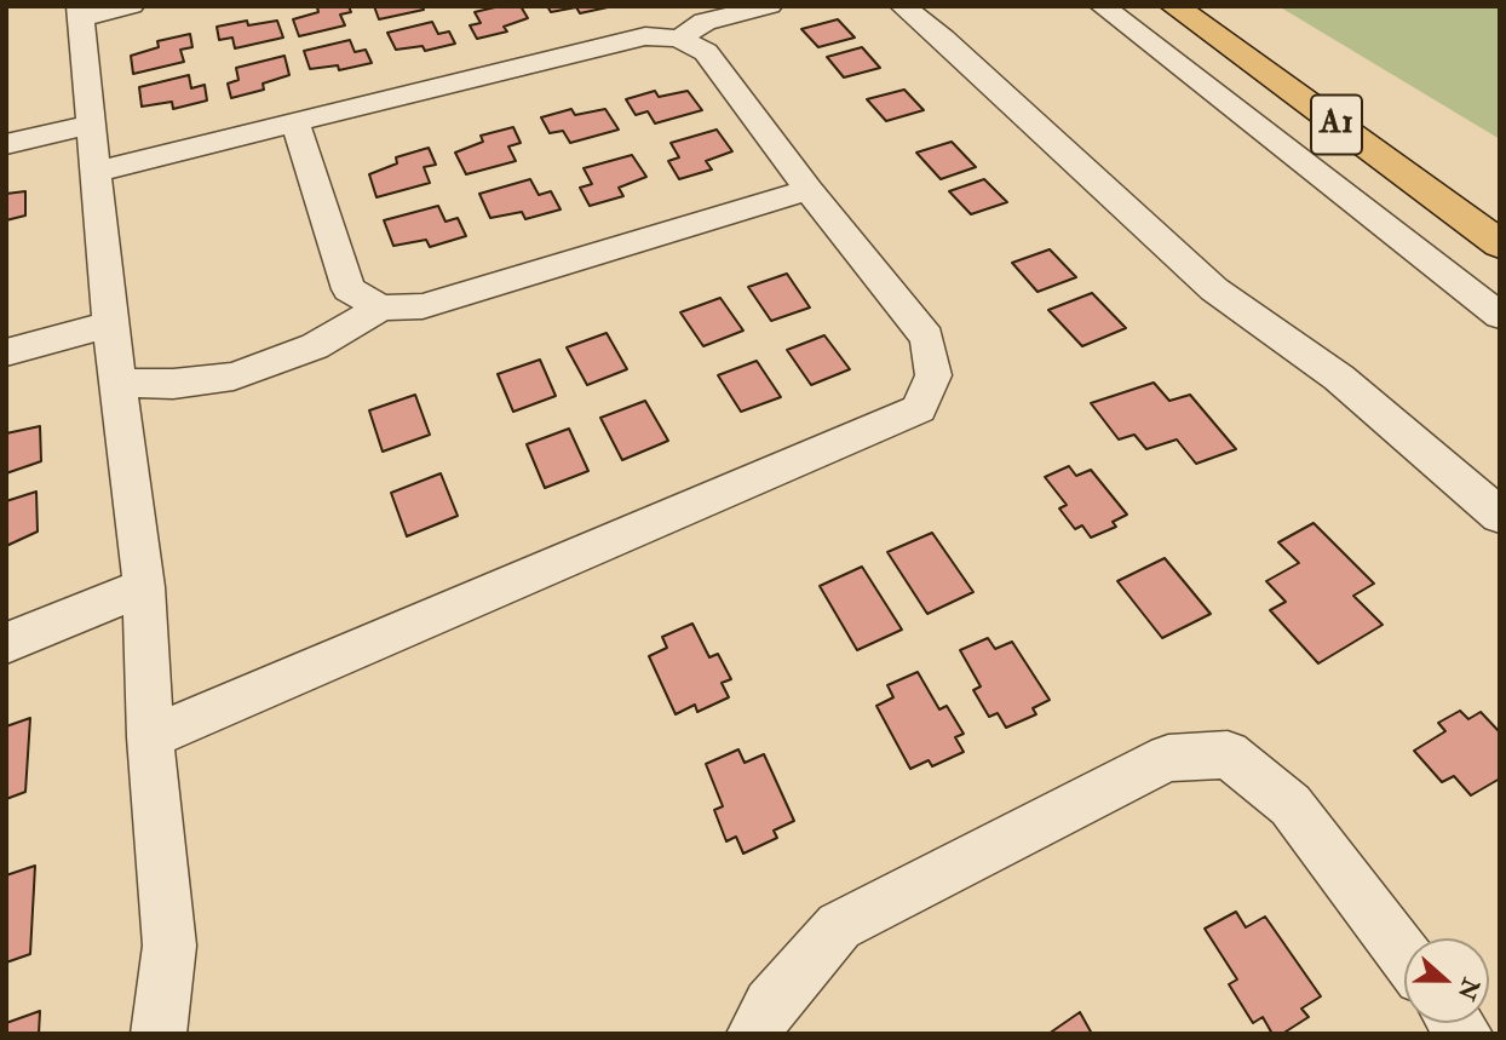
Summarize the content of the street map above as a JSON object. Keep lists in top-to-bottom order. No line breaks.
{"streets":{"highway":["A1"]},"north":"right"}
